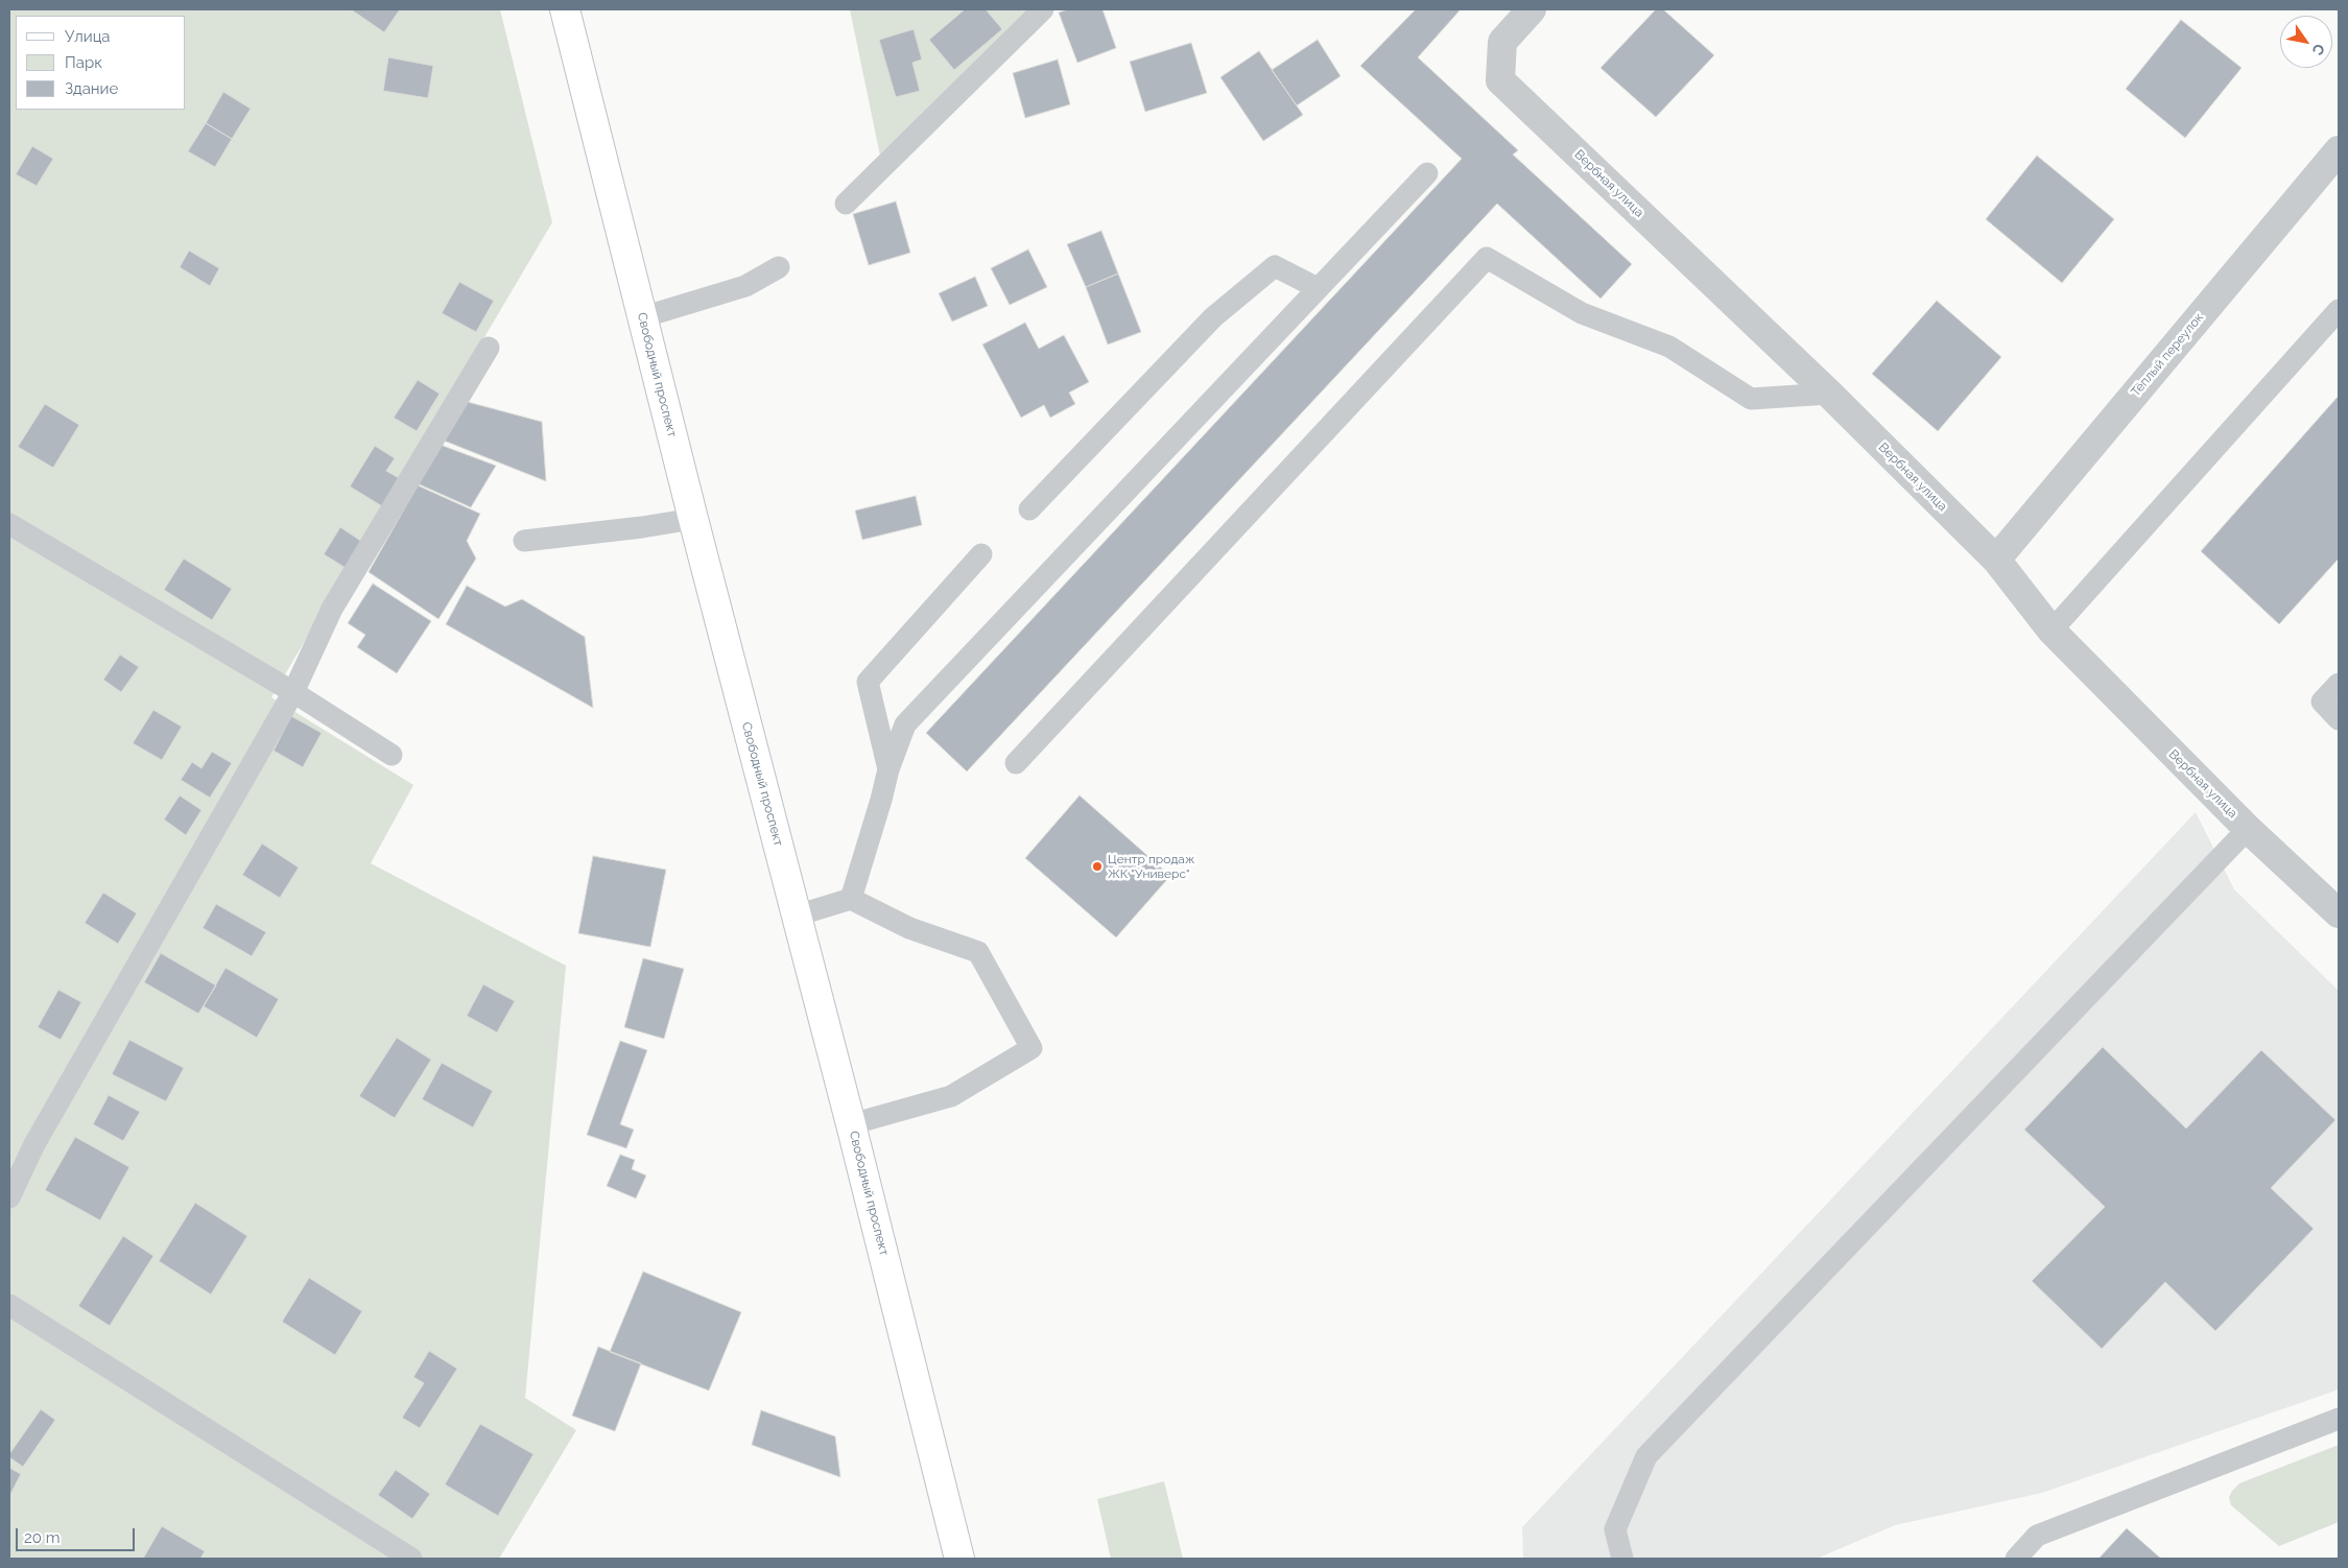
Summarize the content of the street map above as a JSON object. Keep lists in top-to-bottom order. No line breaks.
{"streets":{"main road":["Свободный проспект"],"street":["Вербная улица","Тёплый переулок"]},"crossings":[["Вербная улица","Тёплый переулок"]],"places":["Центр продаж ЖК \"Универс\""],"legend":["Улица","Парк","Здание"],"scale_bar":"20 m","north":"bottom right"}
